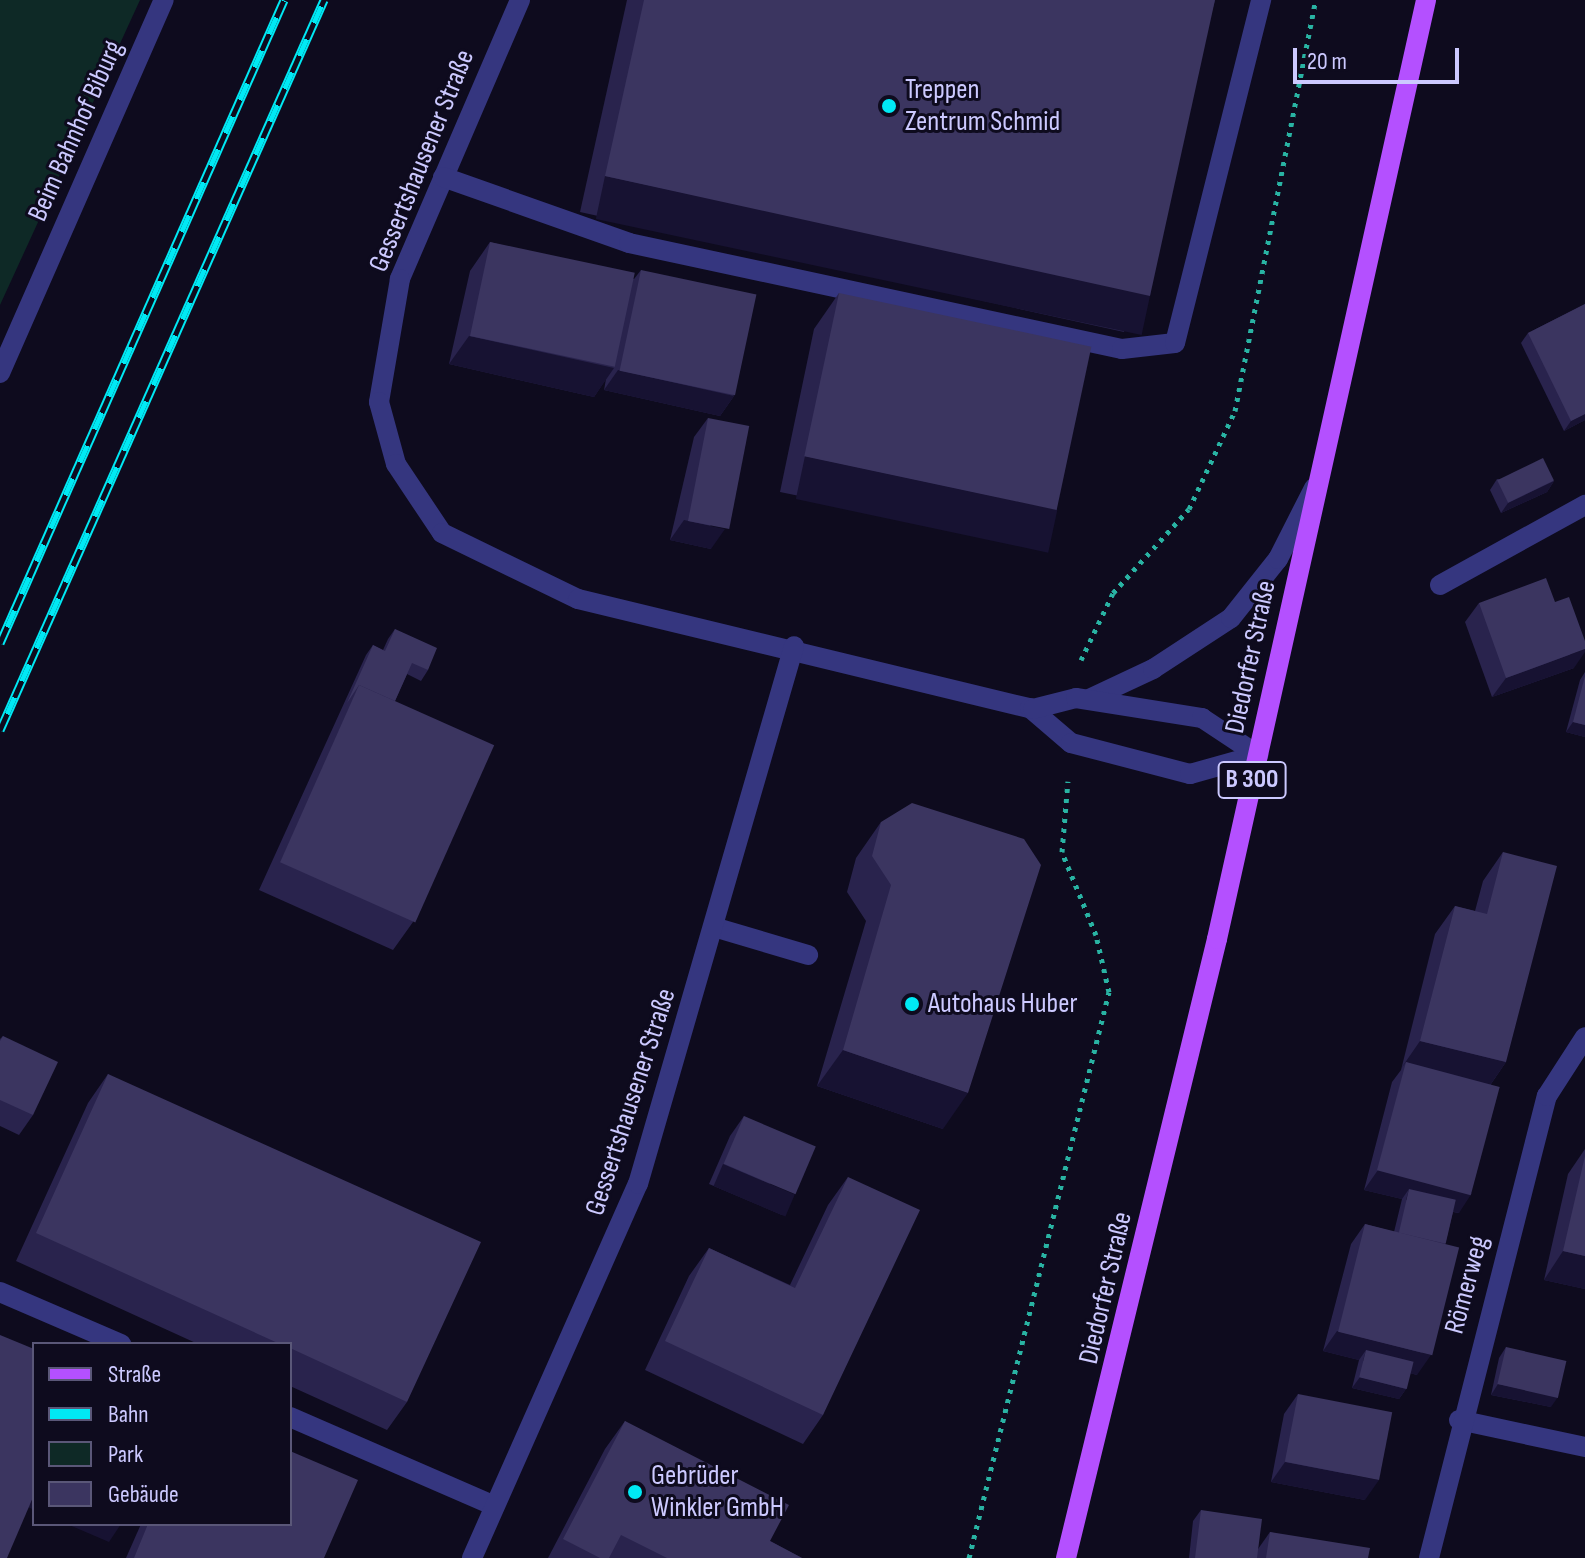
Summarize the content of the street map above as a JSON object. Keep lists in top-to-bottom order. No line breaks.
{"streets":{"main road":["Diedorfer Straße","B 300"],"street":["Beim Bahnhof Biburg","Gessertshausener Straße","Römerweg"]},"crossings":[["Gessertshausener Straße","Diedorfer Straße"]],"places":["Treppen Zentrum Schmid","Autohaus Huber","Gebrüder Winkler GmbH"],"legend":["Straße","Bahn","Park","Gebäude"],"scale_bar":"20 m"}
